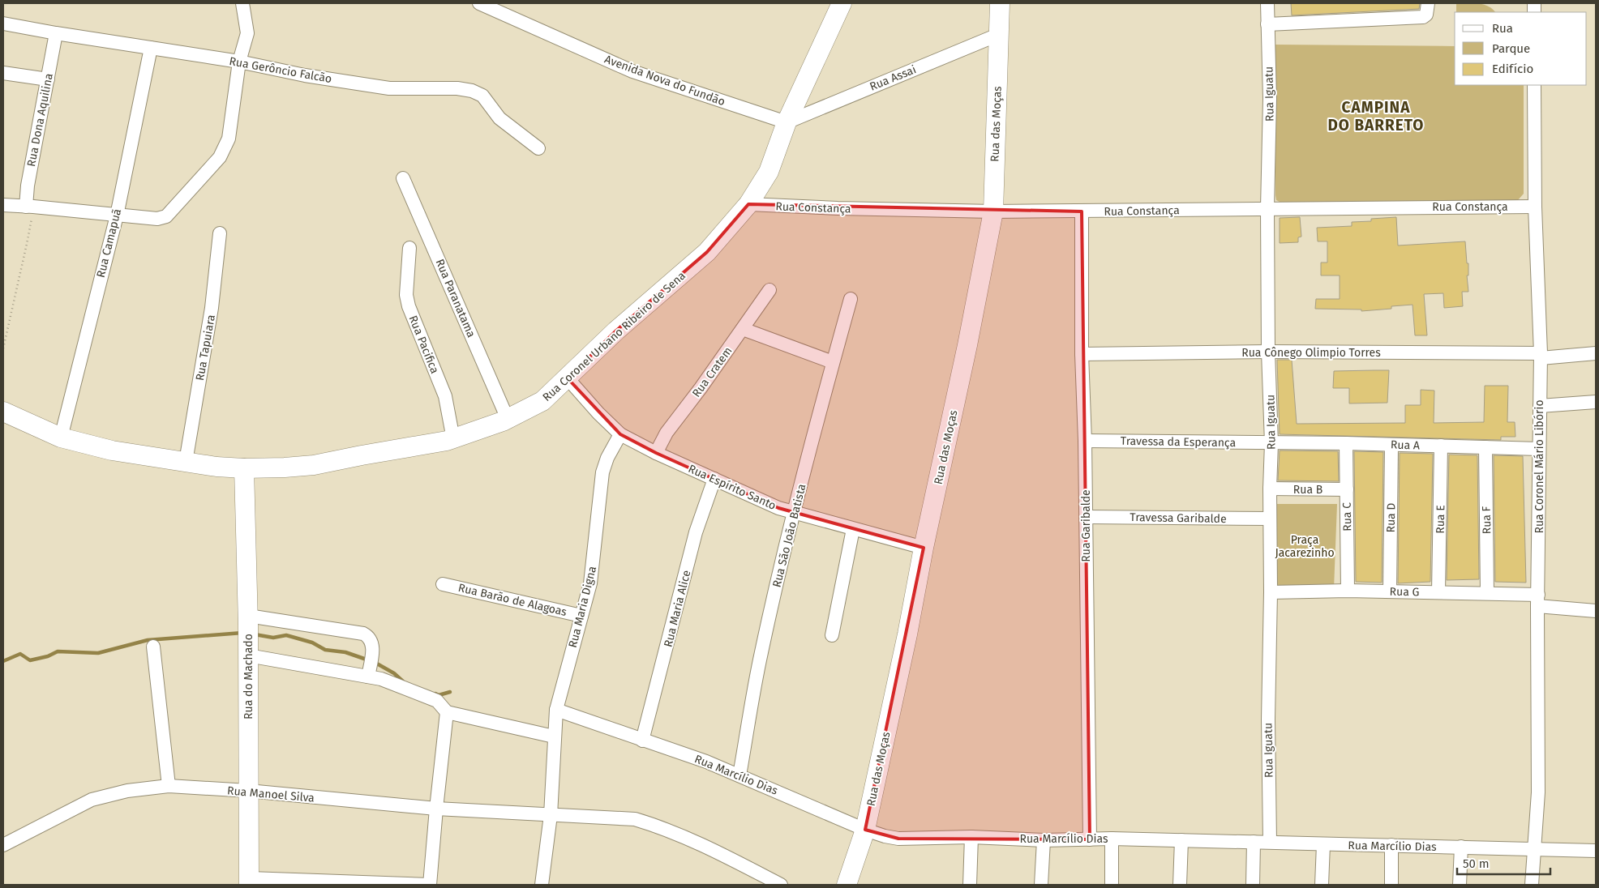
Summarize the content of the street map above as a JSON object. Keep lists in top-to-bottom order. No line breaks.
{"streets":{"street":["Rua Gerôncio Falcão","Rua Assai","Avenida Nova do Fundão","Rua Iguatu","Rua Dona Aquilina","Rua das Moças","Rua Constança","Rua Camapuã","Rua Paranatama","Rua Coronel Urbano Ribeiro de Sena","Rua Pacifica","Rua Tapuiara","Rua Cônego Olimpio Torres","Rua Cratem","Travessa da Esperança","Rua A","Rua Coronel Mário Libório","Rua Espírito Santo","Rua B","Rua C","Travessa Garibalde","Rua D","Rua E","Rua F","Rua Garibalde","Rua São João Batista","Rua G","Rua Barão de Alagoas","Rua Maria Digna","Rua Maria Alice","Rua do Machado","Rua Marcílio Dias","Rua Manoel Silva"]},"crossings":[["Rua Gerôncio Falcão","Rua Dona Aquilina"],["Rua Gerôncio Falcão","Rua Camapuã"],["Rua Assai","Avenida Nova do Fundão"],["Rua Assai","Rua das Moças"],["Rua Assai","Rua Coronel Urbano Ribeiro de Sena"],["Avenida Nova do Fundão","Rua Coronel Urbano Ribeiro de Sena"],["Rua Iguatu","Rua Constança"],["Rua Iguatu","Rua Cônego Olimpio Torres"],["Rua Iguatu","Travessa da Esperança"],["Rua Iguatu","Rua A"],["Rua Iguatu","Rua B"],["Rua Iguatu","Travessa Garibalde"],["Rua Iguatu","Rua G"],["Rua Iguatu","Rua Marcílio Dias"],["Rua das Moças","Rua Constança"],["Rua das Moças","Rua Espírito Santo"],["Rua das Moças","Rua Marcílio Dias"],["Rua Constança","Rua Coronel Urbano Ribeiro de Sena"],["Rua Constança","Rua Coronel Mário Libório"],["Rua Constança","Rua Garibalde"],["Rua Camapuã","Rua Coronel Urbano Ribeiro de Sena"],["Rua Paranatama","Rua Coronel Urbano Ribeiro de Sena"],["Rua Coronel Urbano Ribeiro de Sena","Rua Pacifica"],["Rua Coronel Urbano Ribeiro de Sena","Rua Tapuiara"],["Rua Coronel Urbano Ribeiro de Sena","Rua Espírito Santo"],["Rua Coronel Urbano Ribeiro de Sena","Rua do Machado"],["Rua Cônego Olimpio Torres","Rua Coronel Mário Libório"],["Rua Cônego Olimpio Torres","Rua Garibalde"],["Rua Cratem","Rua Espírito Santo"],["Travessa da Esperança","Rua A"],["Travessa da Esperança","Rua Garibalde"],["Rua A","Rua Coronel Mário Libório"],["Rua A","Rua C"],["Rua A","Rua D"],["Rua A","Rua E"],["Rua A","Rua F"],["Rua Coronel Mário Libório","Rua G"],["Rua Coronel Mário Libório","Rua Marcílio Dias"],["Rua Espírito Santo","Rua São João Batista"],["Rua Espírito Santo","Rua Maria Digna"],["Rua Espírito Santo","Rua Maria Alice"],["Rua B","Rua C"],["Rua C","Rua G"],["Travessa Garibalde","Rua Garibalde"],["Rua D","Rua G"],["Rua E","Rua G"],["Rua F","Rua G"],["Rua Garibalde","Rua Marcílio Dias"],["Rua São João Batista","Rua Marcílio Dias"],["Rua Barão de Alagoas","Rua Maria Digna"],["Rua Maria Digna","Rua Marcílio Dias"],["Rua Maria Digna","Rua Manoel Silva"],["Rua Maria Alice","Rua Marcílio Dias"],["Rua do Machado","Rua Manoel Silva"]],"districts":["CAMPINA DO BARRETO"],"parks":["Praça Jacarezinho"],"legend":["Rua","Parque","Edifício"],"scale_bar":"50 m"}
